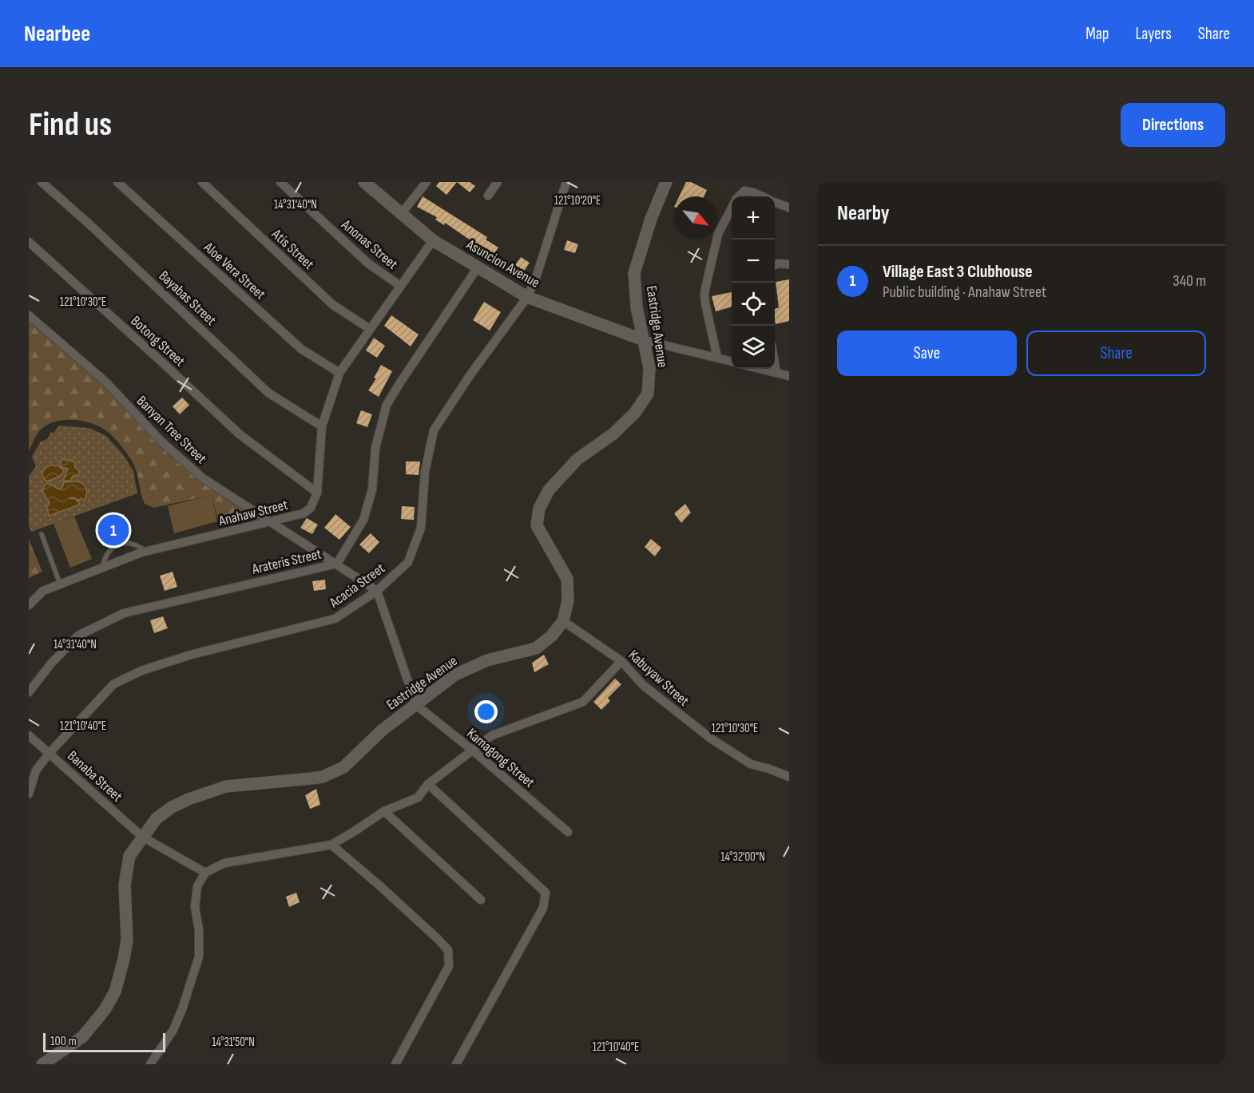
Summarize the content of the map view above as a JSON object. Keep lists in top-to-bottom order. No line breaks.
{"streets":{"street":["Anonas Street","Atis Street","Asuncion Avenue","Aloe Vera Street","Bayabas Street","Eastridge Avenue","Botong Street","Banyan Tree Street","Anahaw Street","Arateris Street","Acacia Street","Kabuyaw Street","Kamagong Street","Banaba Street"]},"crossings":[["Anonas Street","Anahaw Street"],["Atis Street","Anahaw Street"],["Asuncion Avenue","Eastridge Avenue"],["Asuncion Avenue","Anahaw Street"],["Asuncion Avenue","Arateris Street"],["Asuncion Avenue","Acacia Street"],["Aloe Vera Street","Anahaw Street"],["Bayabas Street","Anahaw Street"],["Eastridge Avenue","Kabuyaw Street"],["Eastridge Avenue","Kamagong Street"],["Eastridge Avenue","Banaba Street"],["Botong Street","Anahaw Street"],["Banyan Tree Street","Anahaw Street"],["Banyan Tree Street","Arateris Street"],["Banyan Tree Street","Acacia Street"],["Acacia Street","Banaba Street"]],"scale_bar":"100 m","north":"bottom right","page":{"header":"Nearbee","nav":["Map","Layers","Share"],"buttons":["Directions",["Save","Share"]],"title":"Find us","heading":"Nearby","map_buttons":["+","−"],"list":[{"mark":"1","name":"Village East 3 Clubhouse","note":"Public building · Anahaw Street","value":"340 m"}],"pins":"1","scale":"100 m"},"coordinates":["121°10'20\"E","14°31'40\"N","121°10'30\"E","121°10'40\"E","14°32'00\"N","14°31'50\"N"]}
